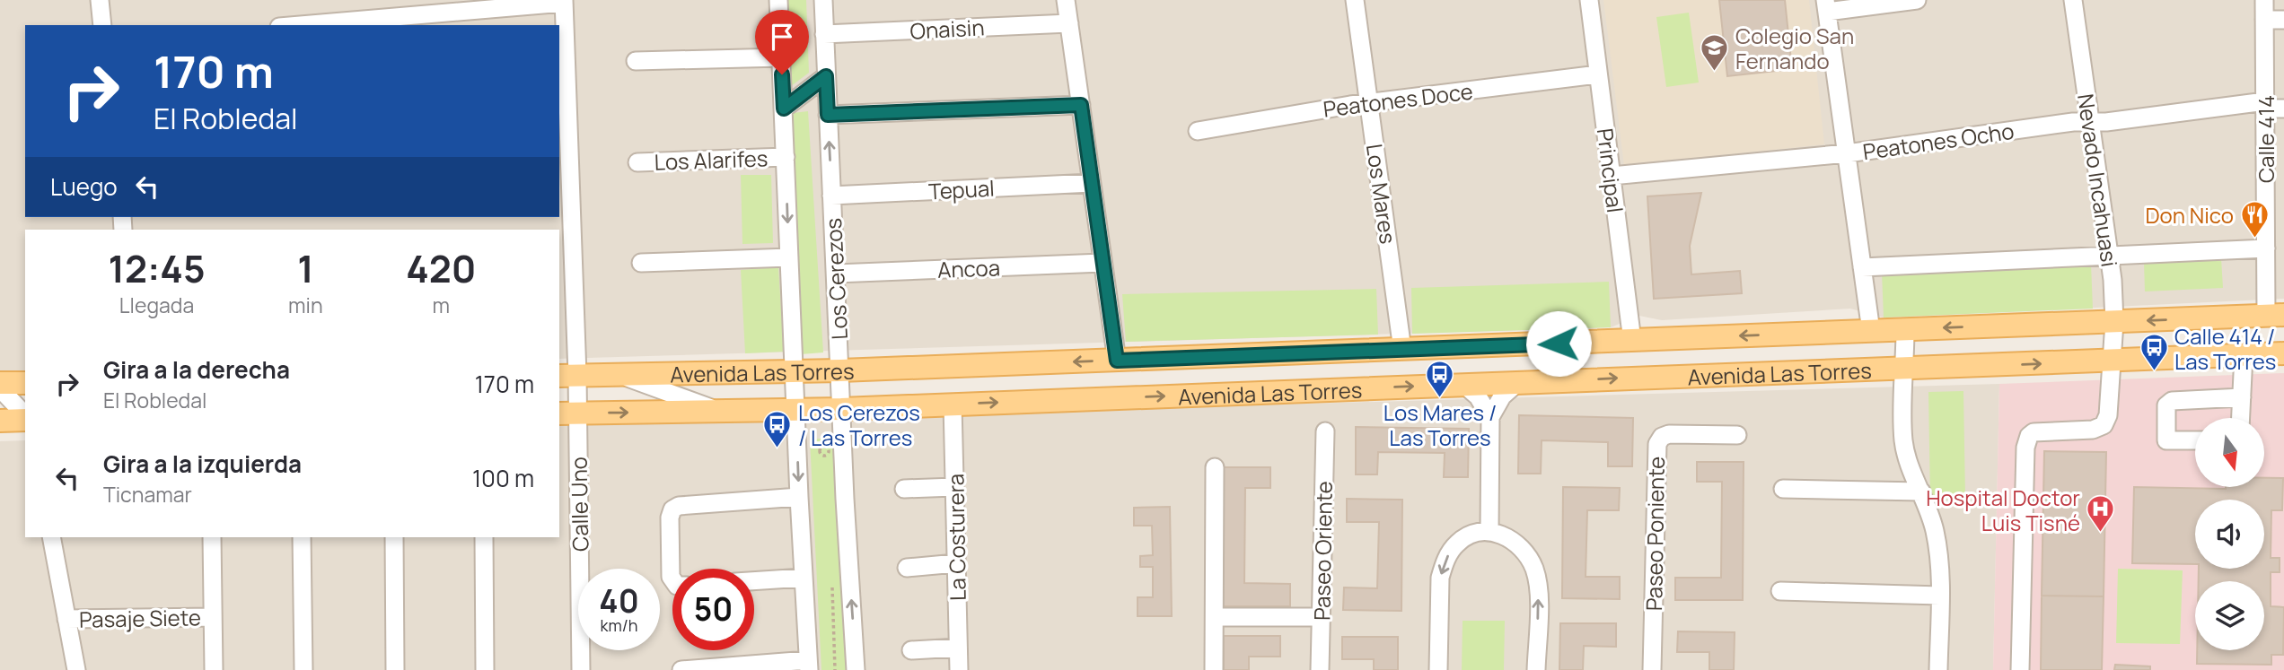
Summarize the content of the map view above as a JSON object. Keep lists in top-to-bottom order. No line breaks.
{"streets":{"main road":["Avenida Las Torres"],"street":["Onaisin","Peatones Doce","Calle 414","Peatones Ocho","Los Alarifes","Principal","Nevado Incahuasi","Tepual","Los Mares","Ancoa","Los Cerezos","Calle Uno","Paseo Poniente","La Costurera","Paseo Oriente","Pasaje Siete"]},"crossings":[["Onaisin","Los Cerezos"],["Peatones Doce","Principal"],["Peatones Doce","Los Mares"],["Calle 414","Peatones Ocho"],["Calle 414","Avenida Las Torres"],["Peatones Ocho","Principal"],["Peatones Ocho","Nevado Incahuasi"],["Los Alarifes","Los Cerezos"],["Principal","Avenida Las Torres"],["Nevado Incahuasi","Avenida Las Torres"],["Tepual","Los Cerezos"],["Los Mares","Avenida Las Torres"],["Ancoa","Los Cerezos"],["Los Cerezos","Avenida Las Torres"],["Avenida Las Torres","Calle Uno"],["Avenida Las Torres","La Costurera"]],"places":{"school or university":["Colegio San Fernando"],"restaurant":["Don Nico"],"bus stop":["Calle 414 / Las Torres","Los Mares / Las Torres","Los Cerezos / Las Torres"],"hospital":["Hospital Doctor Luis Tisné"]},"north":"bottom","page":{"turn":["170 m","El Robledal"],"then":"Luego","eta":["12:45","Llegada","1","min","420","m"],"list":[{"name":"Gira a la derecha","note":"El Robledal","value":"170 m"},{"name":"Gira a la izquierda","note":"Ticnamar","value":"100 m"}],"speed":"40 km/h","limit":"50"}}
